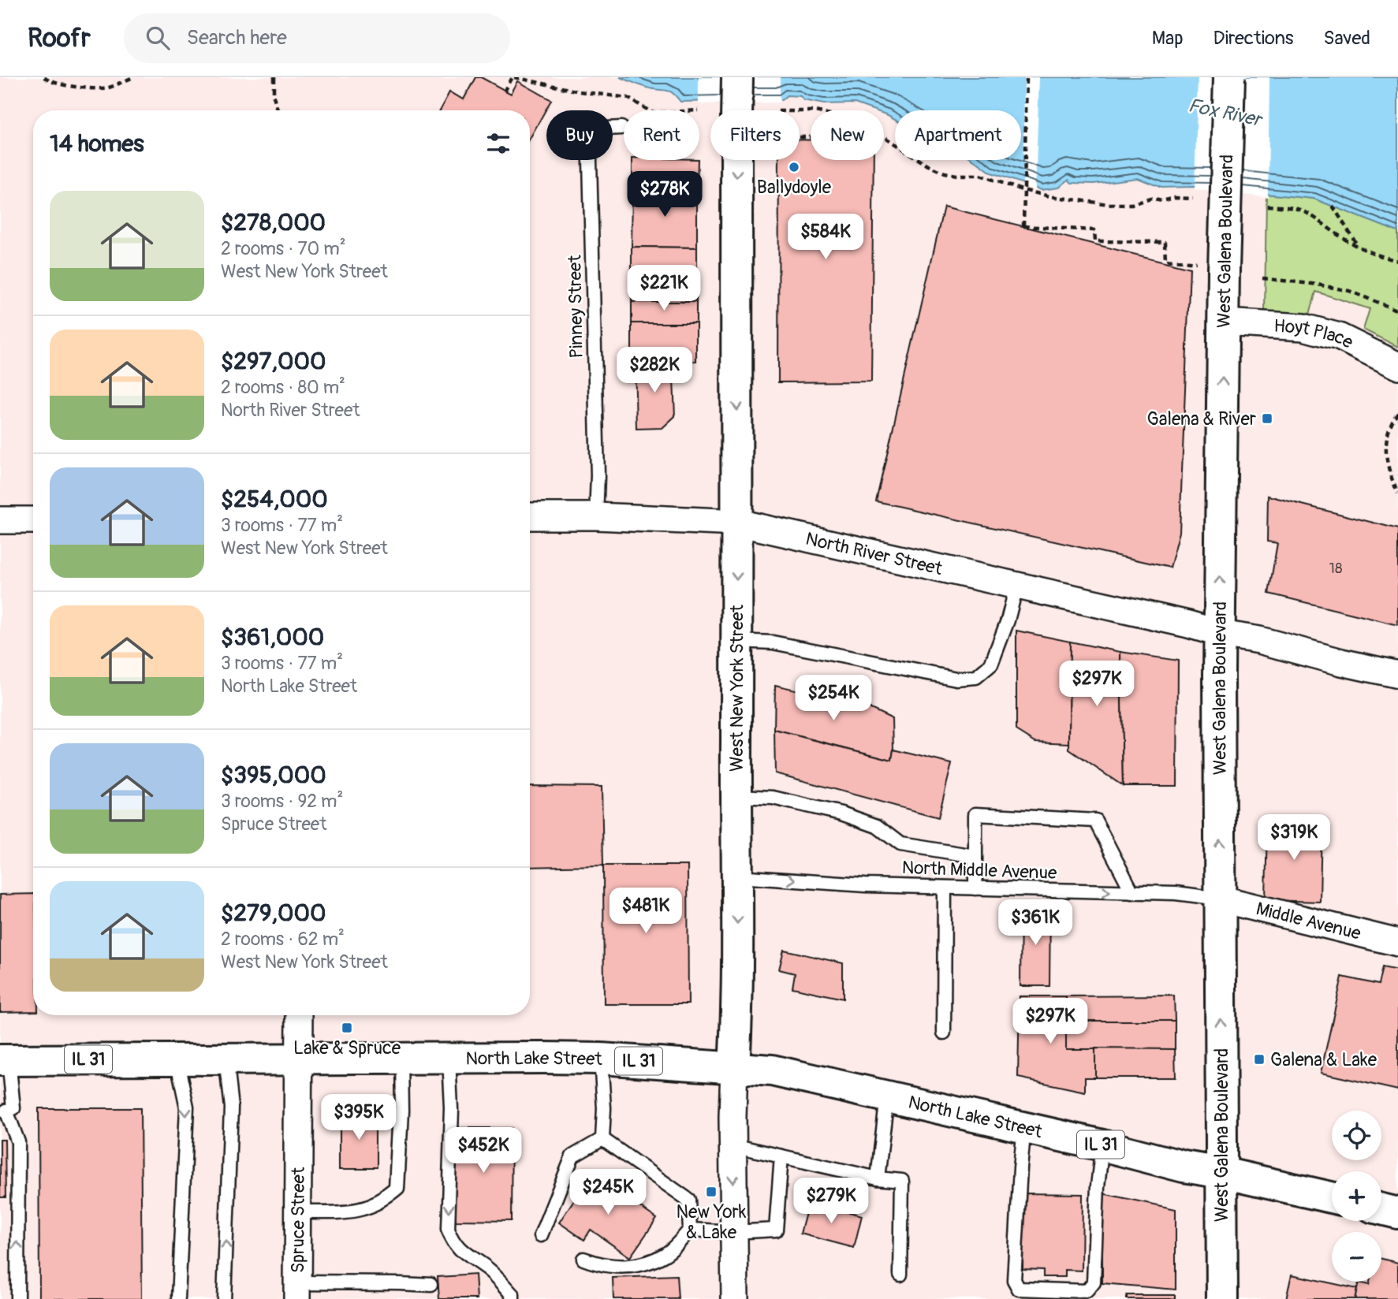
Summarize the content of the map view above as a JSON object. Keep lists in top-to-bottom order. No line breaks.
{"streets":{"main road":["West Galena Boulevard","West New York Street","North Lake Street","IL 31"],"street":["Hoyt Place","North River Street","Middle Avenue","Spruce Street"],"lane":["Pinney Street","North Middle Avenue"]},"crossings":[["West Galena Boulevard","Hoyt Place"],["West Galena Boulevard","North River Street"],["West Galena Boulevard","North Middle Avenue"],["West Galena Boulevard","Middle Avenue"],["West Galena Boulevard","North Lake Street"],["West Galena Boulevard","IL 31"],["Pinney Street","North River Street"],["North River Street","West New York Street"],["West New York Street","North Middle Avenue"],["West New York Street","North Lake Street"],["North Middle Avenue","Middle Avenue"],["North Lake Street","IL 31"],["North Lake Street","Spruce Street"]],"one_way":["West Galena Boulevard","West New York Street"],"water":["Fox River"],"places":{"other":["Ballydoyle"],"transit":["Galena & River","Lake & Spruce","Galena & Lake","New York & Lake"]},"house_numbers":["18"],"page":{"header":"Roofr","search":"Search here","nav":["Map","Directions","Saved"],"chip":["Buy","Rent","Filters","New","Apartment"],"heading":"14 homes","price":["$278K","$584K","$221K","$282K","$297K","$254K","$319K","$481K","$361K","$297K","$395K","$452K","$245K","$279K"],"list":[{"name":"$278,000","note":"2 rooms · 70 m² · West New York Street"},{"name":"$297,000","note":"2 rooms · 80 m² · North River Street"},{"name":"$254,000","note":"3 rooms · 77 m² · West New York Street"},{"name":"$361,000","note":"3 rooms · 77 m² · North Lake Street"},{"name":"$395,000","note":"3 rooms · 92 m² · Spruce Street"},{"name":"$279,000","note":"2 rooms · 62 m² · West New York Street"}],"map_buttons":["+","−"]}}
